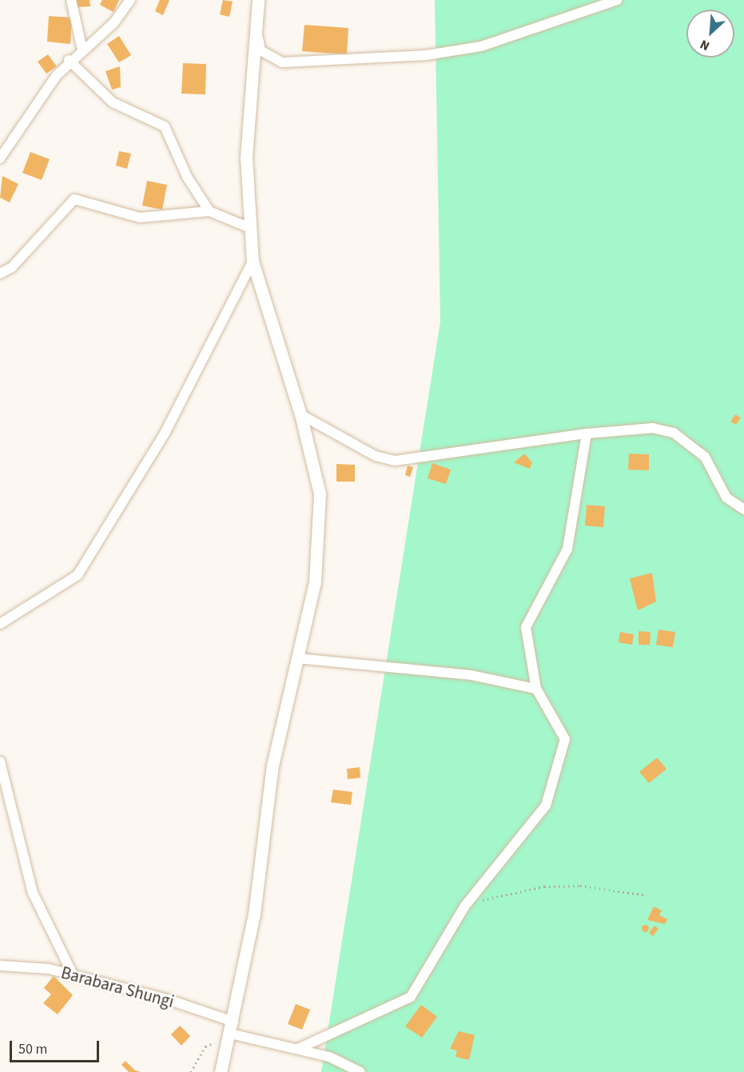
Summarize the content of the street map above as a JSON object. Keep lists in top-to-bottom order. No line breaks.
{"streets":{"street":["Barabara Shungi"]},"scale_bar":"50 m","north":"bottom left"}
